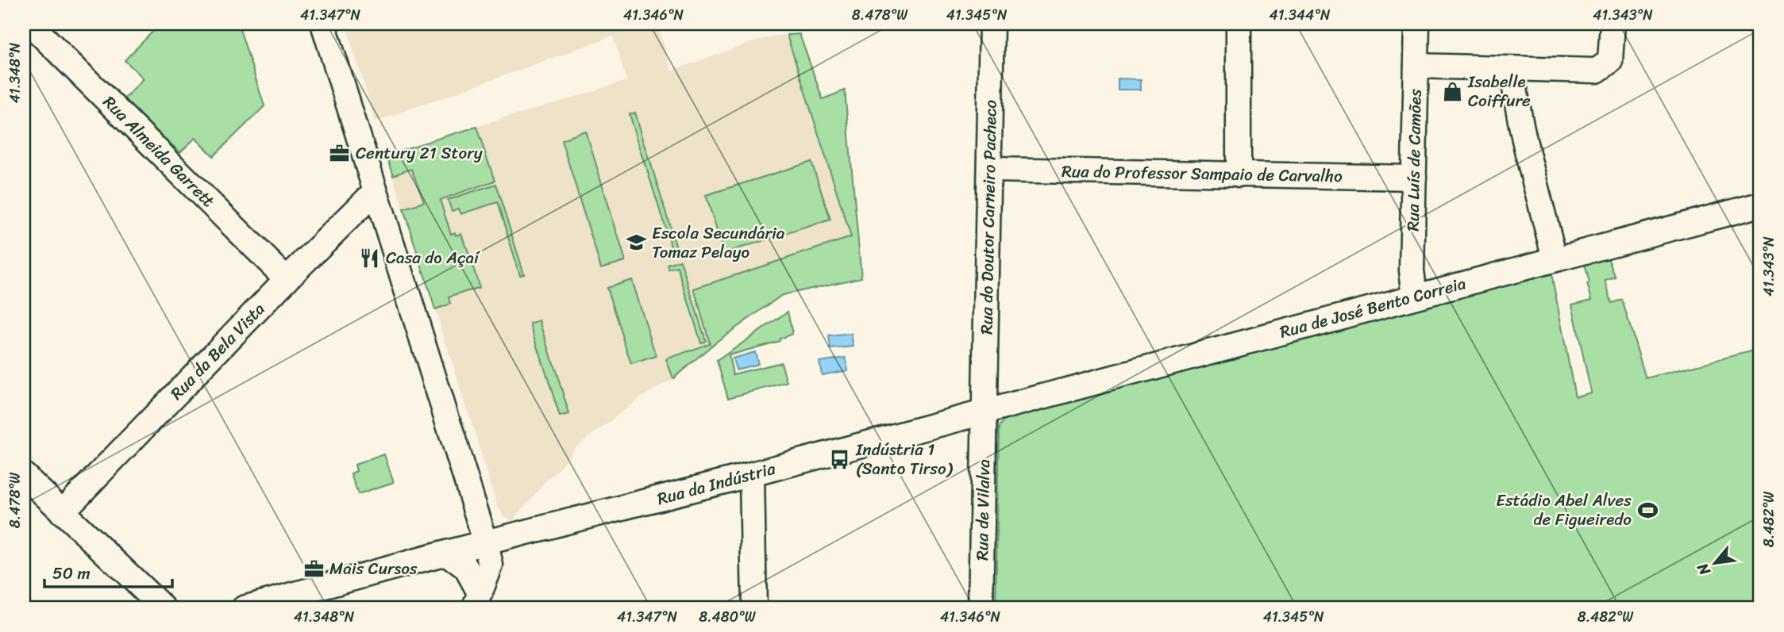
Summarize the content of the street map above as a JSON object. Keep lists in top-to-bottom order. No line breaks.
{"streets":{"street":["Rua Almeida Garrett","Rua Luís de Camões","Rua do Professor Sampaio de Carvalho","Rua do Doutor Carneiro Pacheco","Rua de José Bento Correia","Rua da Bela Vista","Rua da Indústria","Rua de Vilalva"]},"crossings":[["Rua Almeida Garrett","Rua da Bela Vista"],["Rua Luís de Camões","Rua do Professor Sampaio de Carvalho"],["Rua Luís de Camões","Rua de José Bento Correia"],["Rua do Professor Sampaio de Carvalho","Rua do Doutor Carneiro Pacheco"],["Rua do Doutor Carneiro Pacheco","Rua de José Bento Correia"],["Rua do Doutor Carneiro Pacheco","Rua da Indústria"],["Rua do Doutor Carneiro Pacheco","Rua de Vilalva"],["Rua de José Bento Correia","Rua da Indústria"],["Rua de José Bento Correia","Rua de Vilalva"],["Rua da Indústria","Rua de Vilalva"]],"places":{"shop":["Isabelle Coiffure"],"office":["Century 21 Story","Mais Cursos"],"school or university":["Escola Secundária Tomaz Pelayo"],"restaurant":["Casa do Açaí"],"bus stop":["Indústria 1 (Santo Tirso)"],"sports":["Estádio Abel Alves de Figueiredo"]},"scale_bar":"50 m","north":"bottom left","coordinates":["41.347°N","41.346°N","8.478°W","41.345°N","41.344°N","41.343°N","41.348°N","8.482°W","8.480°W"]}
